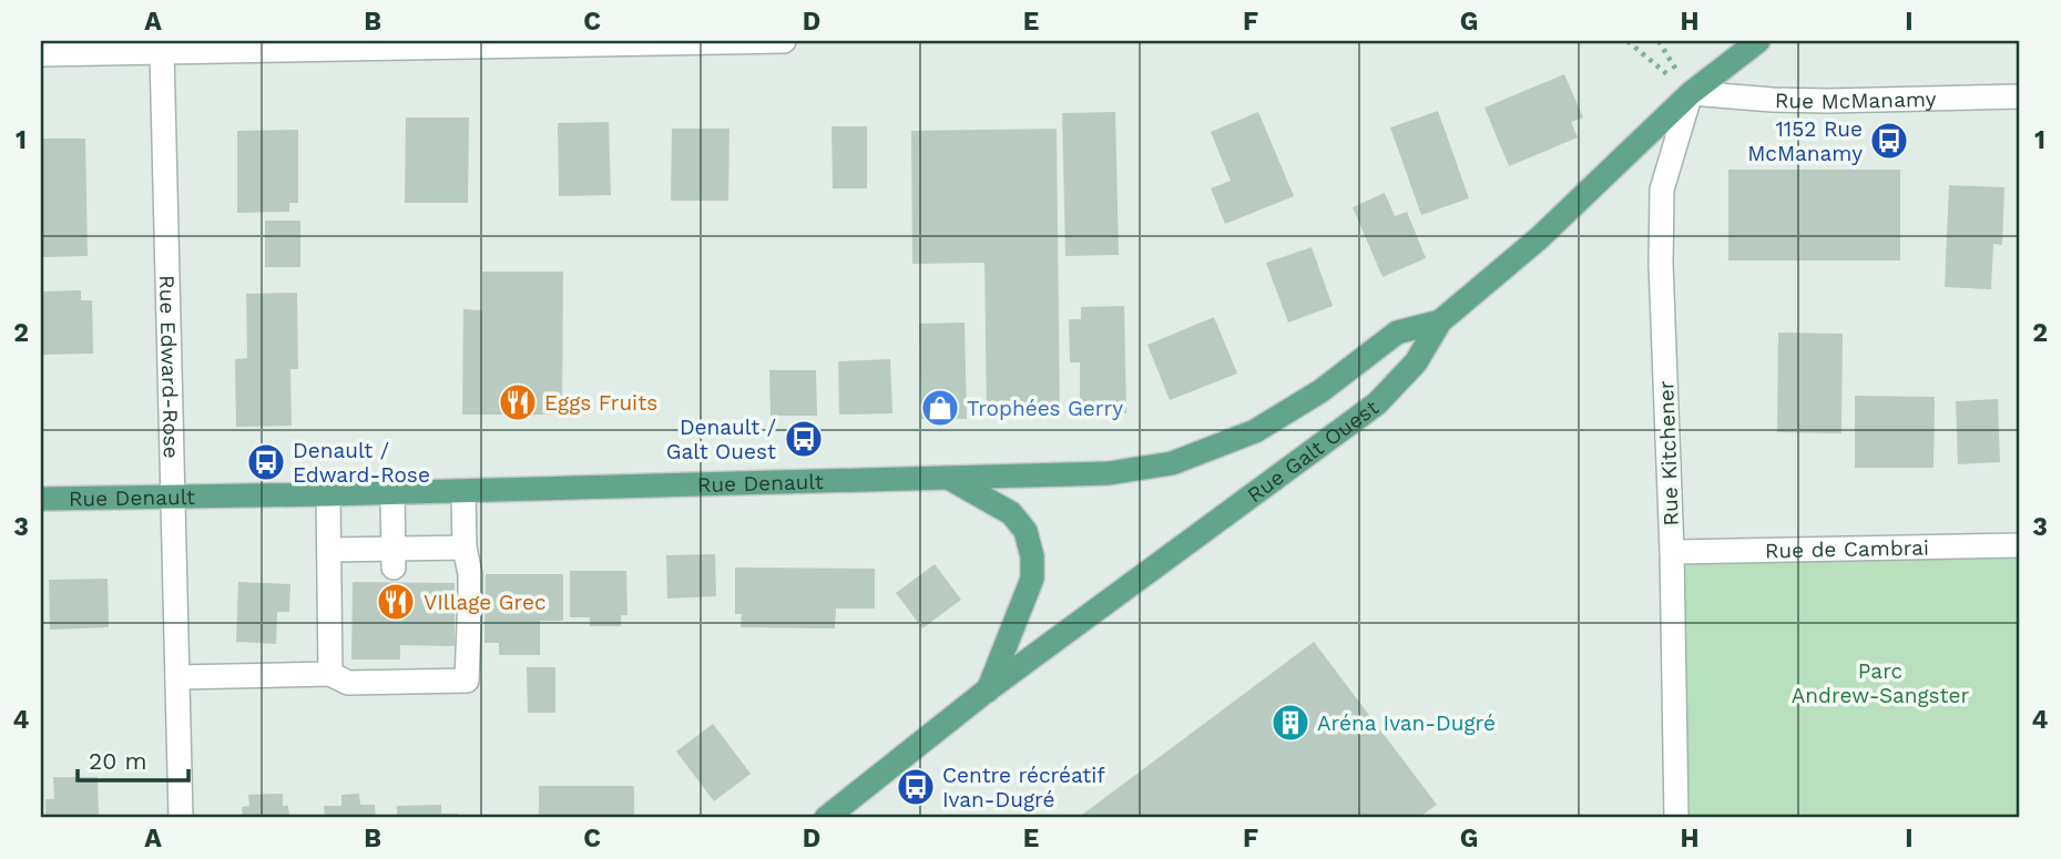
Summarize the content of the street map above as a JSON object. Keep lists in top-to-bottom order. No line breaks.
{"streets":{"main road":["Rue Galt Ouest","Rue Denault"],"street":["Rue McManamy","Rue Edward-Rose","Rue Kitchener","Rue de Cambrai"]},"crossings":[["Rue McManamy","Rue Galt Ouest"],["Rue McManamy","Rue Kitchener"],["Rue Edward-Rose","Rue Denault"],["Rue Galt Ouest","Rue Kitchener"],["Rue Galt Ouest","Rue Denault"],["Rue Kitchener","Rue de Cambrai"]],"parks":["Parc Andrew-Sangster"],"places":{"bus stop":["1152 Rue McManamy","Denault / Galt Ouest","Denault / Edward-Rose","Centre récréatif Ivan-Dugré"],"restaurant":["Eggs Fruits","VIllage Grec"],"shop":["Trophées Gerry"],"building":["Aréna Ivan-Dugré"]},"scale_bar":"20 m","grid":{"columns":["A","B","C","D","E","F","G","H","I"],"rows":["1","2","3","4"]}}
